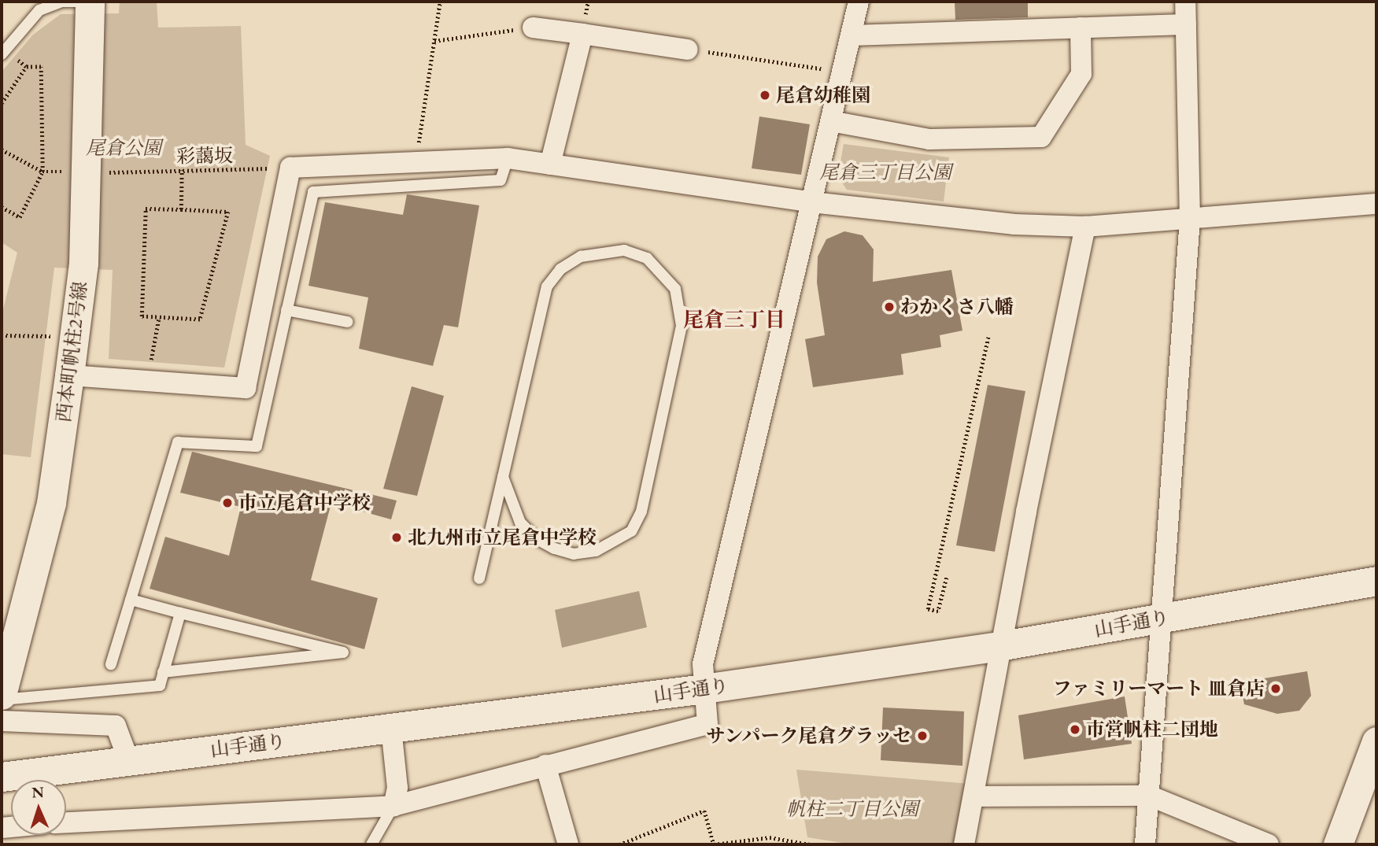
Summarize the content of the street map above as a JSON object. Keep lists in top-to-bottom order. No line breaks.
{"streets":{"street":["西本町帆柱2号線","山手通り"],"path":["彩藹坂"]},"crossings":[["彩藹坂","西本町帆柱2号線"]],"districts":["尾倉三丁目"],"parks":["尾倉公園","尾倉三丁目公園","帆柱二丁目公園"],"places":["尾倉幼稚園","わかくさ八幡","市立尾倉中学校","北九州市立尾倉中学校","ファミリーマート 皿倉店","市営帆柱二団地","サンパーク尾倉グラッセ"],"north":"top"}
